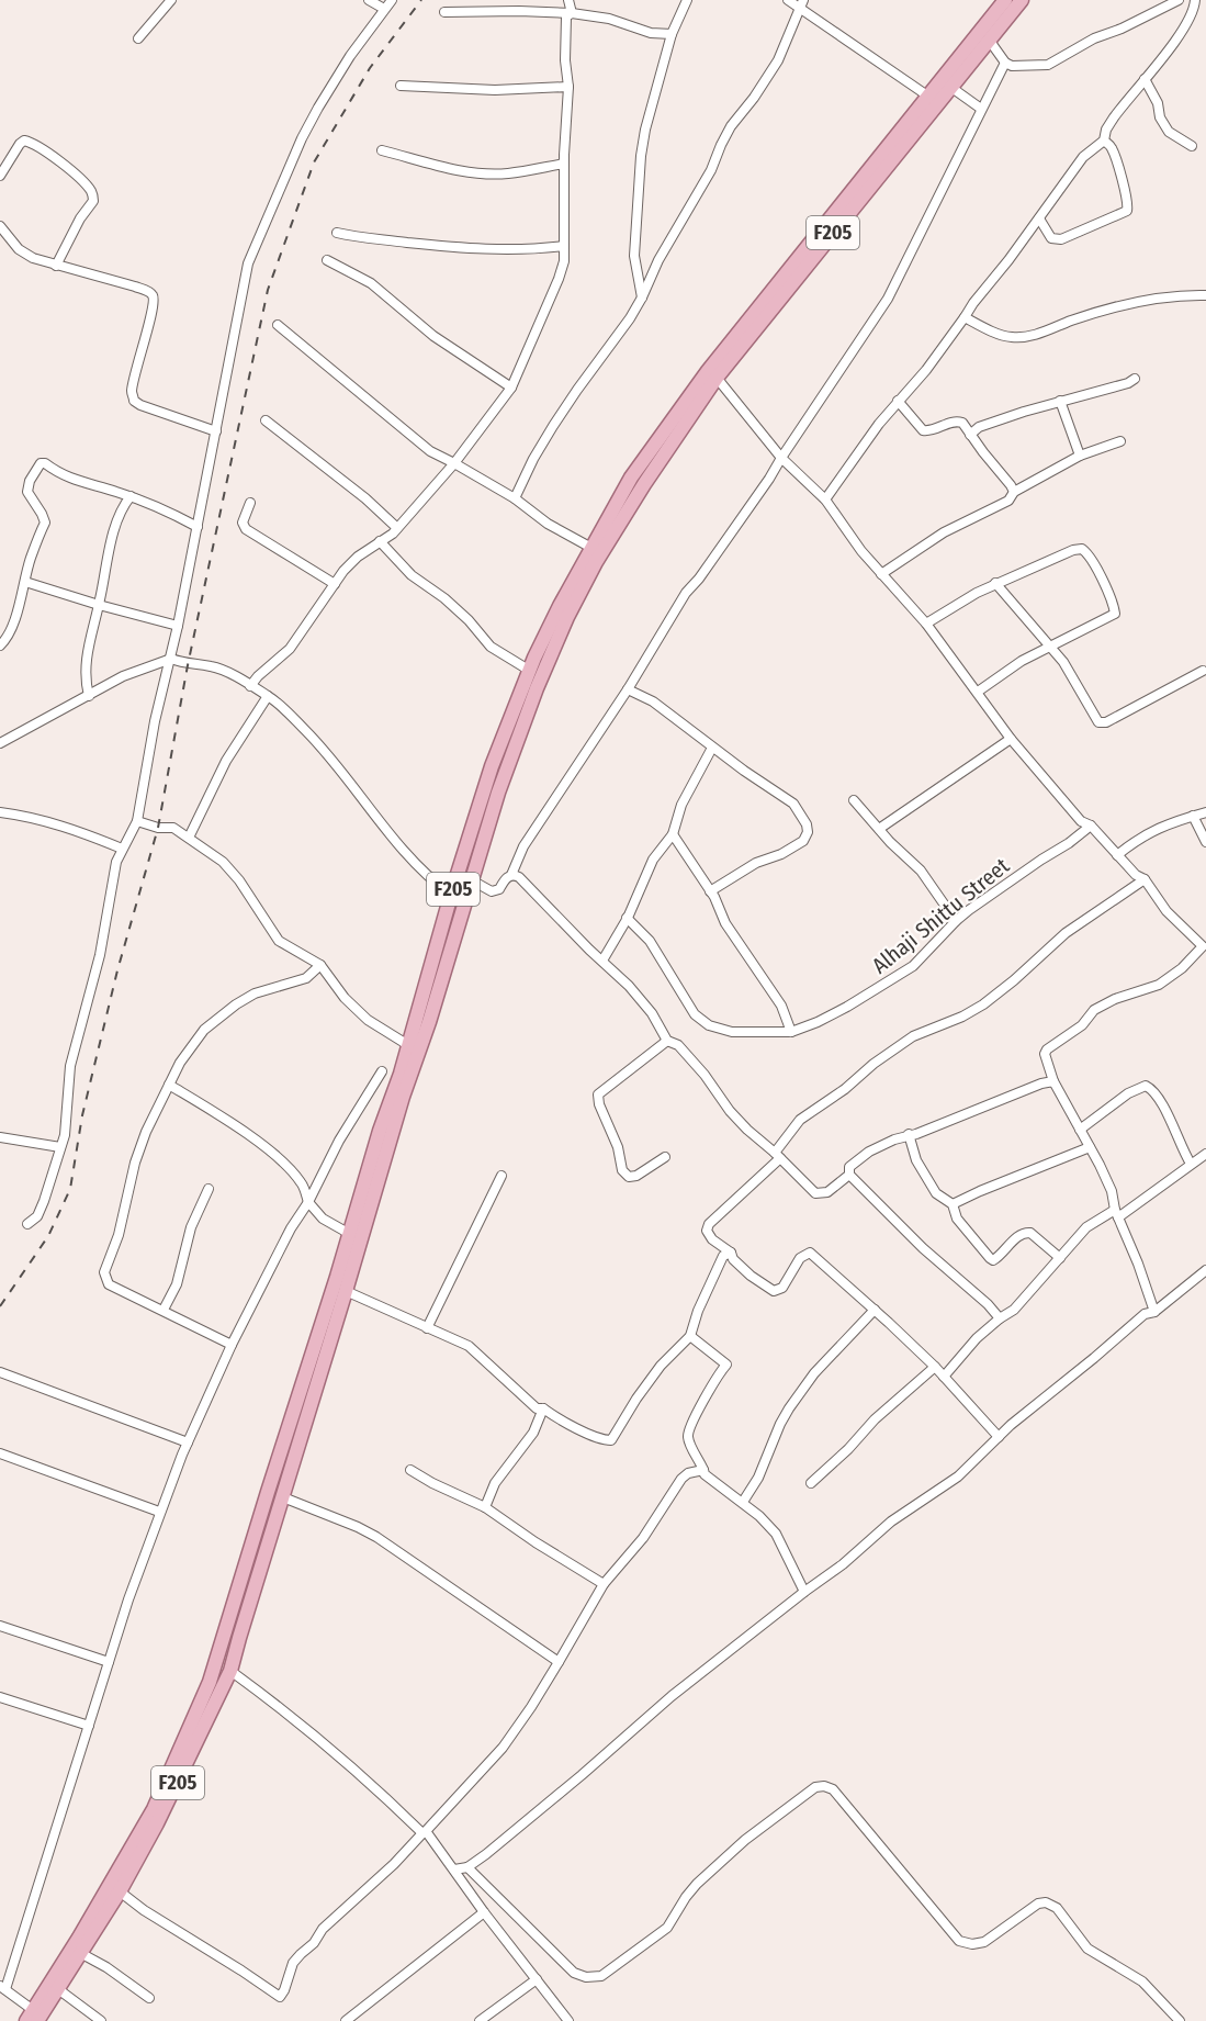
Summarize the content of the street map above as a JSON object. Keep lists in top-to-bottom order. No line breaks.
{"streets":{"main road":["F205"],"street":["Alhaji Shittu Street"]}}
